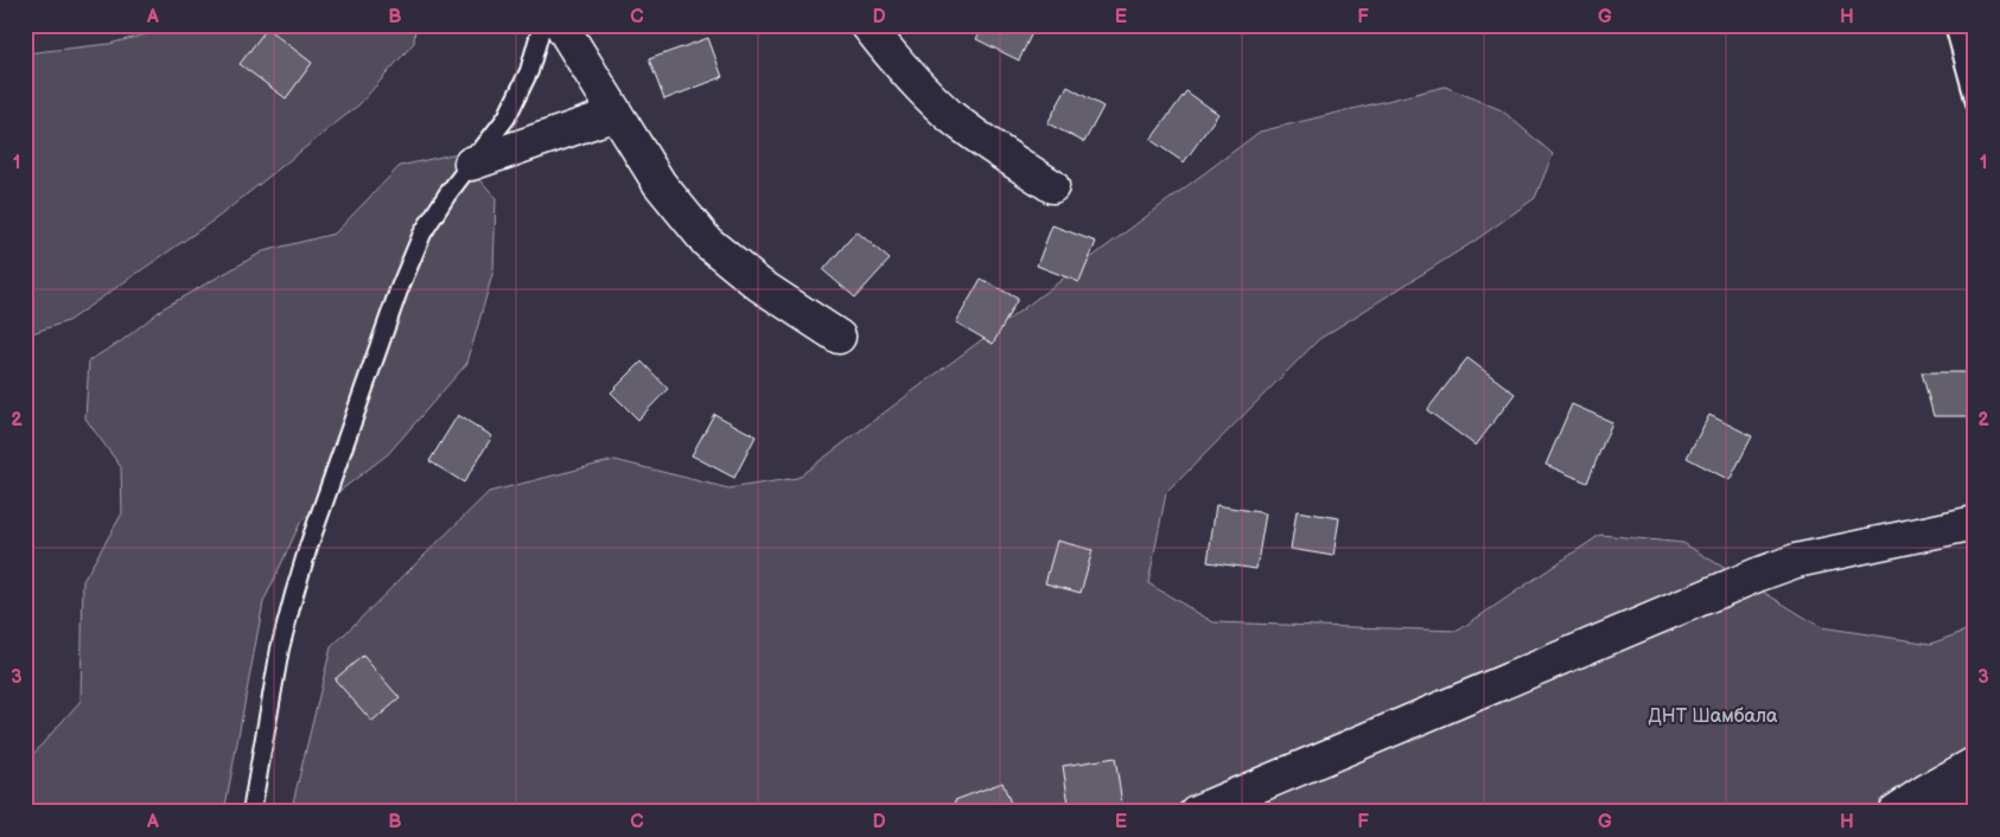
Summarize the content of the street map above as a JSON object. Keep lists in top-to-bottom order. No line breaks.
{"parks":["ДНТ Шамбала"],"grid":{"columns":["A","B","C","D","E","F","G","H"],"rows":["1","2","3"]}}
